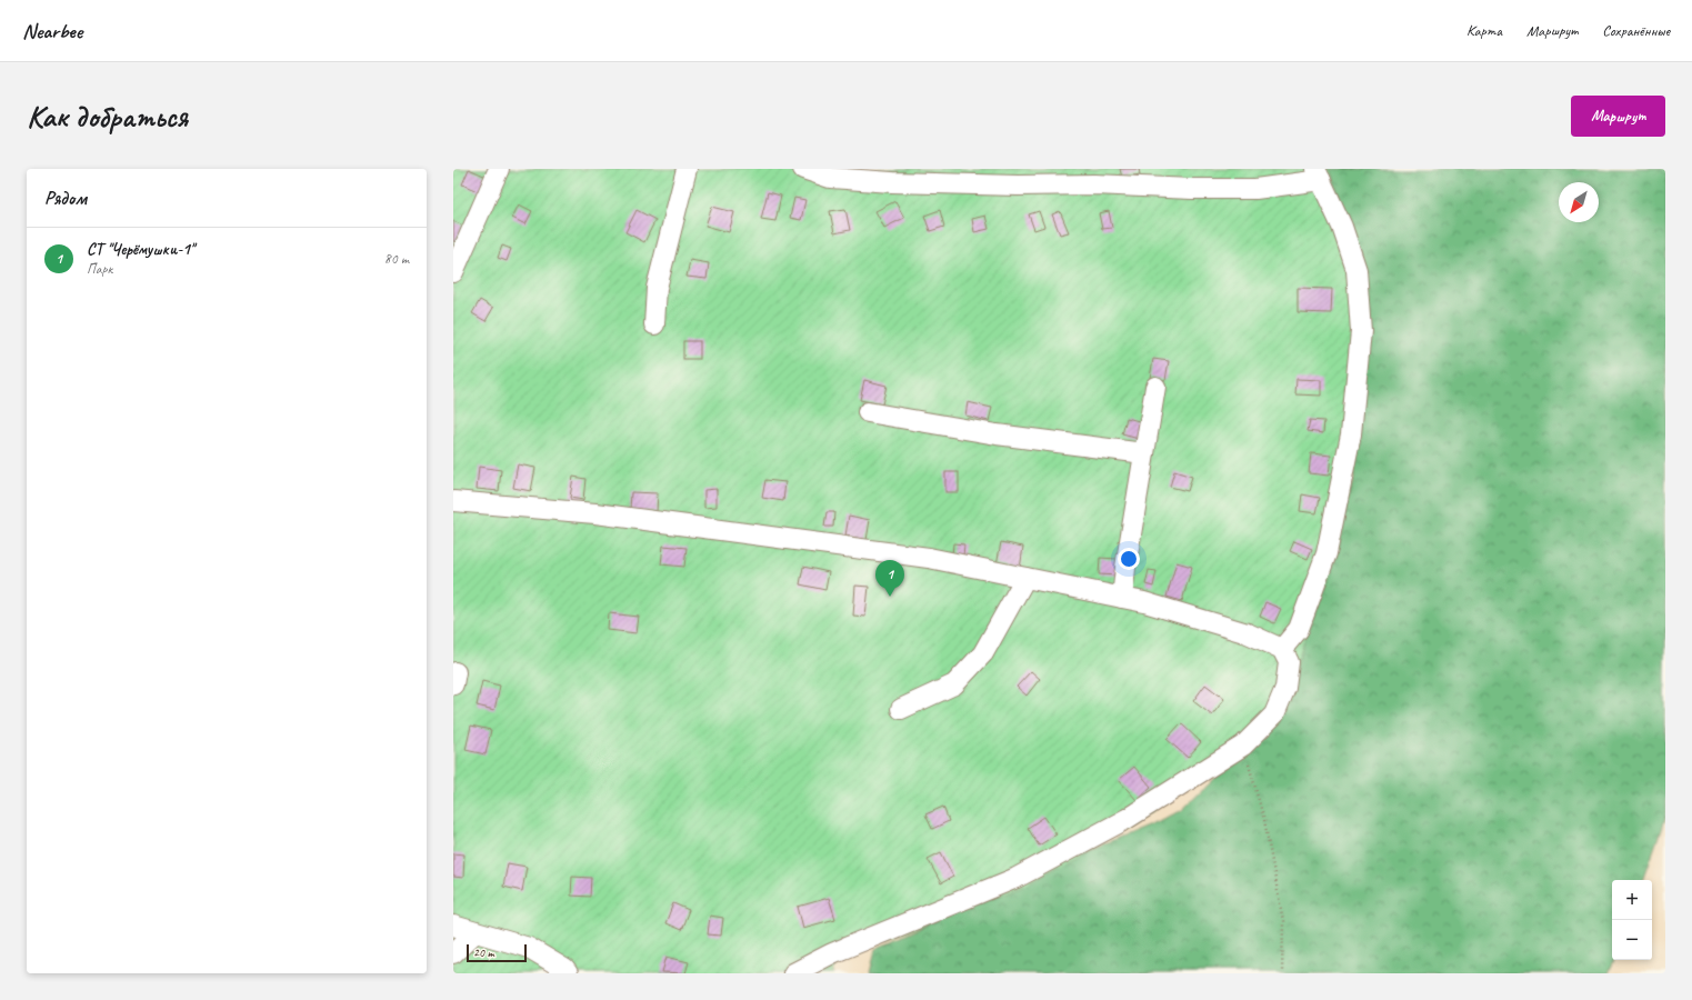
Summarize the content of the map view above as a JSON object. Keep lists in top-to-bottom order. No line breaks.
{"scale_bar":"20 m","north":"bottom left","page":{"header":"Nearbee","nav":["Карта","Маршрут","Сохранённые"],"buttons":"Маршрут","title":"Как добраться","heading":"Рядом","list":[{"mark":"1","name":"СТ \"Черёмушки-1\"","note":"Парк","value":"80 m"}],"pins":"1","map_buttons":["+","−"],"scale":"20 m"}}
